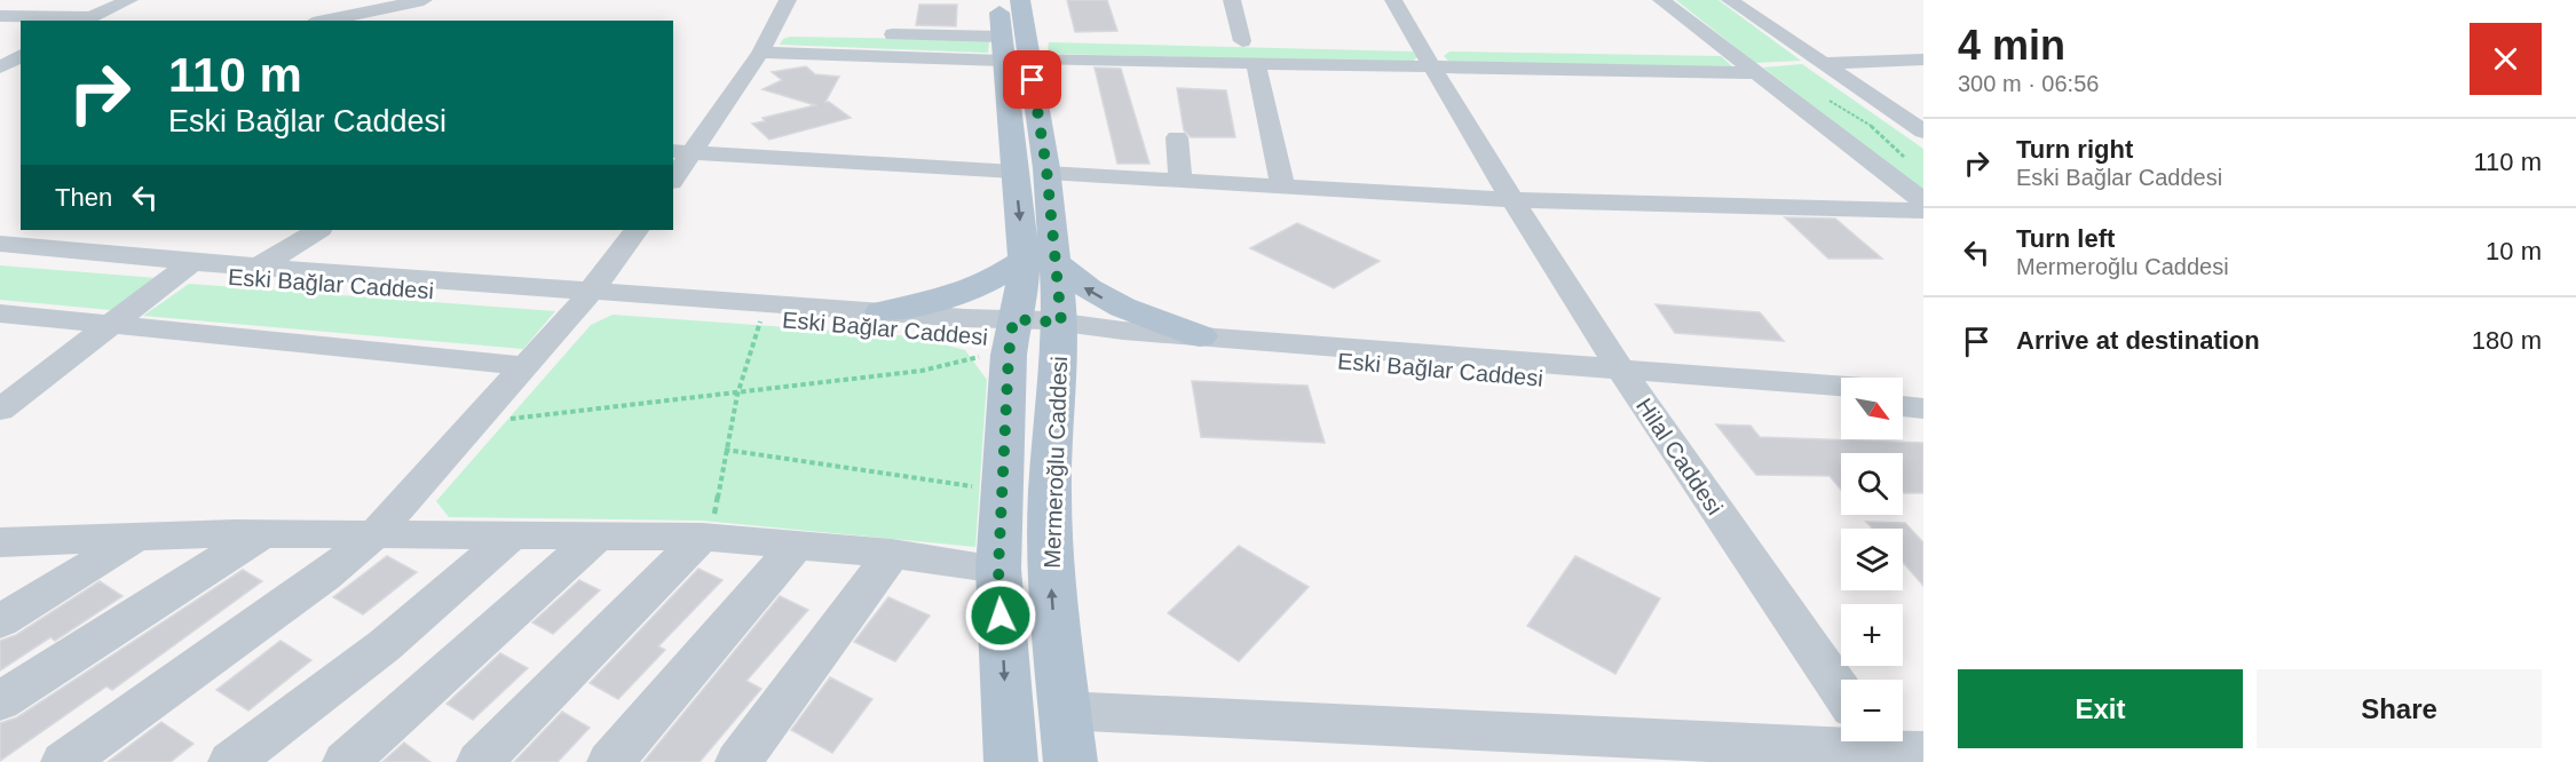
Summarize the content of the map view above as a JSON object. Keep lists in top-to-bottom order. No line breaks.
{"streets":{"main road":["Mermeroğlu Caddesi"],"street":["Eski Bağlar Caddesi","Hilal Caddesi"]},"crossings":[["Eski Bağlar Caddesi","Hilal Caddesi"],["Eski Bağlar Caddesi","Mermeroğlu Caddesi"]],"north":"bottom right","page":{"heading":["4 min","300 m · 06:56"],"turn":["110 m","Eski Bağlar Caddesi"],"list":[{"name":"Turn right","note":"Eski Bağlar Caddesi","value":"110 m"},{"name":"Turn left","note":"Mermeroğlu Caddesi","value":"10 m"},{"name":"Arrive at destination","value":"180 m"}],"then":"Then","map_buttons":["+","−"],"buttons":["Exit","Share"]}}
